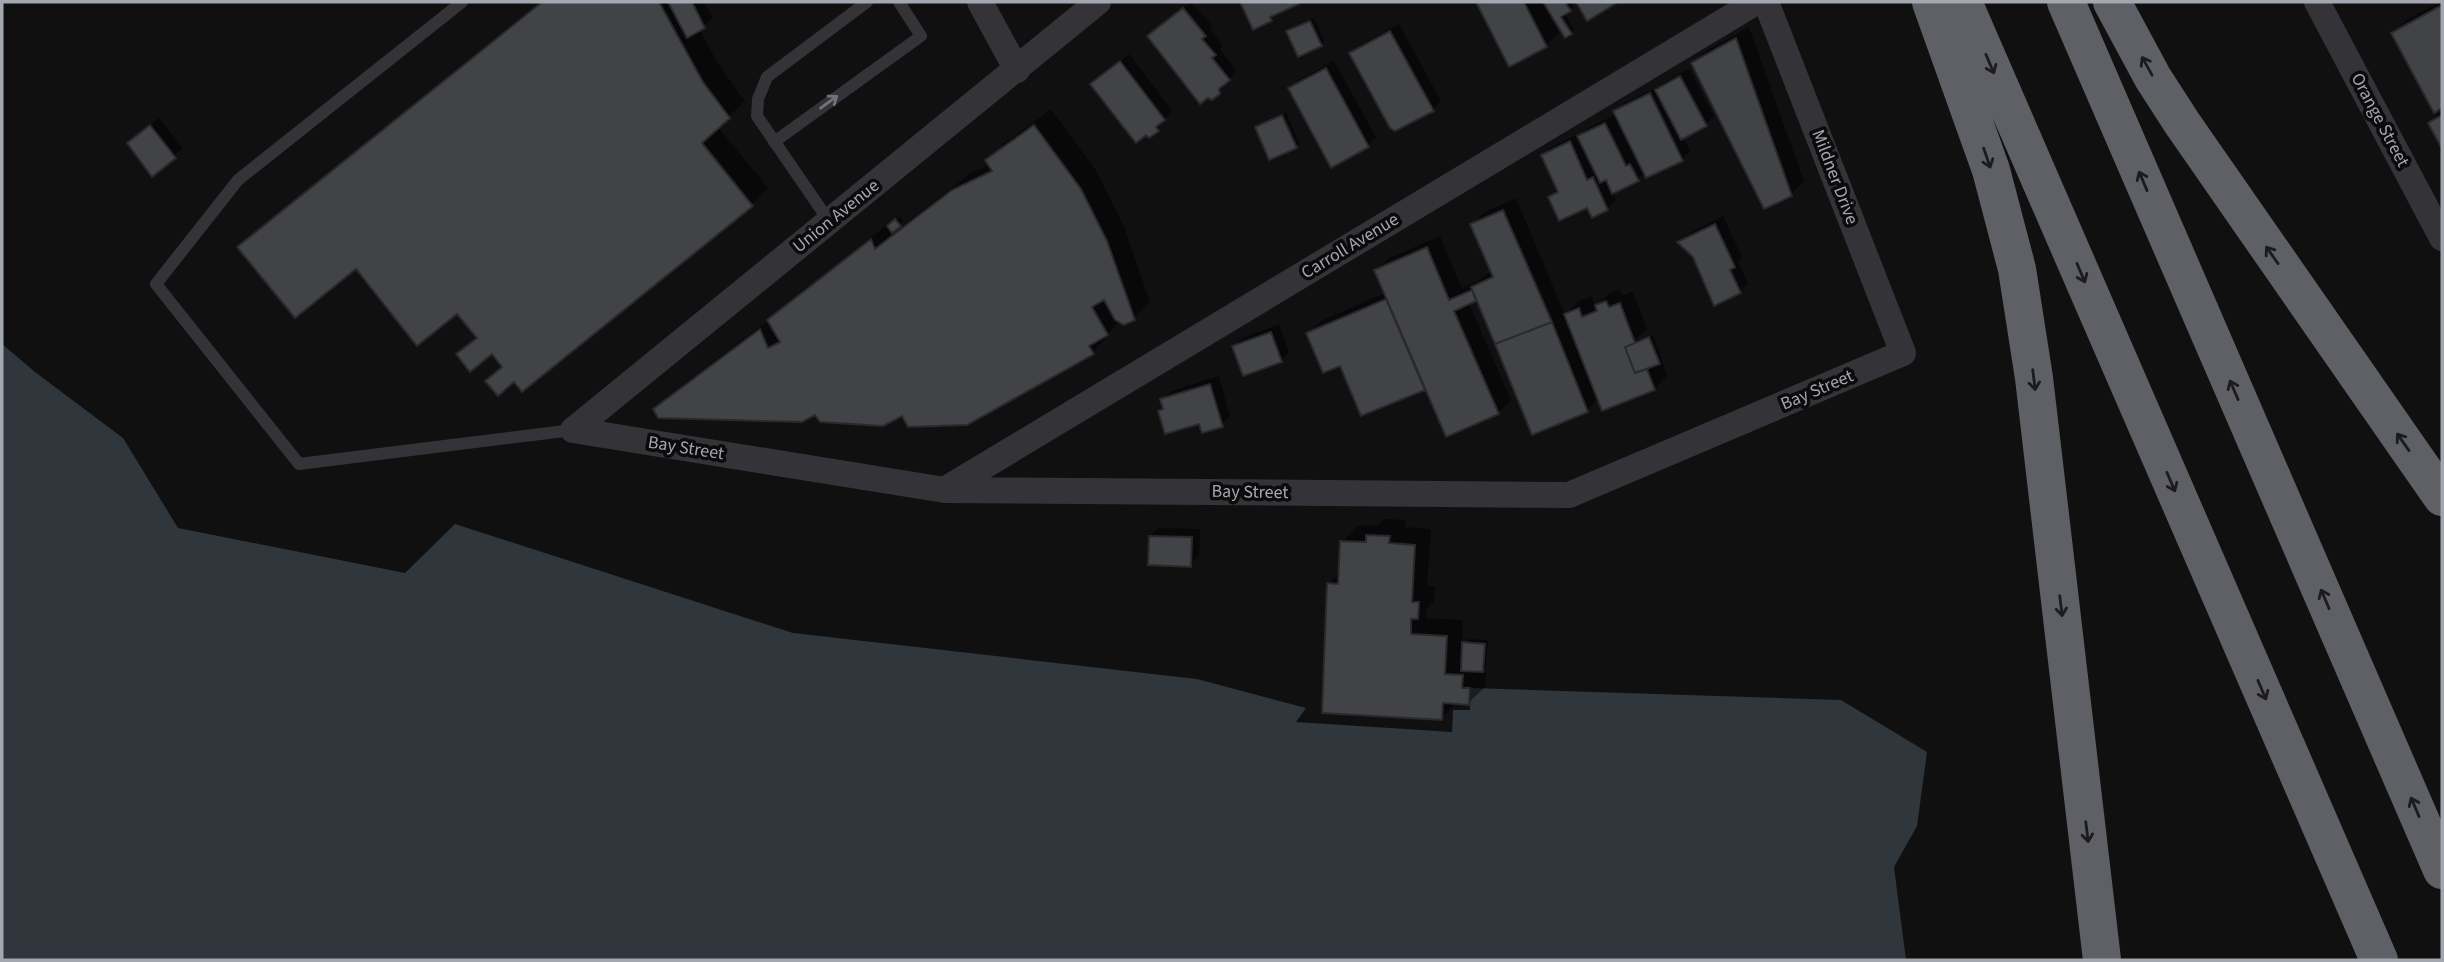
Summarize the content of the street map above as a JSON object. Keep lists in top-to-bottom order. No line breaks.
{"streets":{"street":["Orange Street","Mildner Drive","Union Avenue","Carroll Avenue","Bay Street"]},"crossings":[["Mildner Drive","Bay Street"],["Union Avenue","Bay Street"],["Carroll Avenue","Bay Street"]]}
